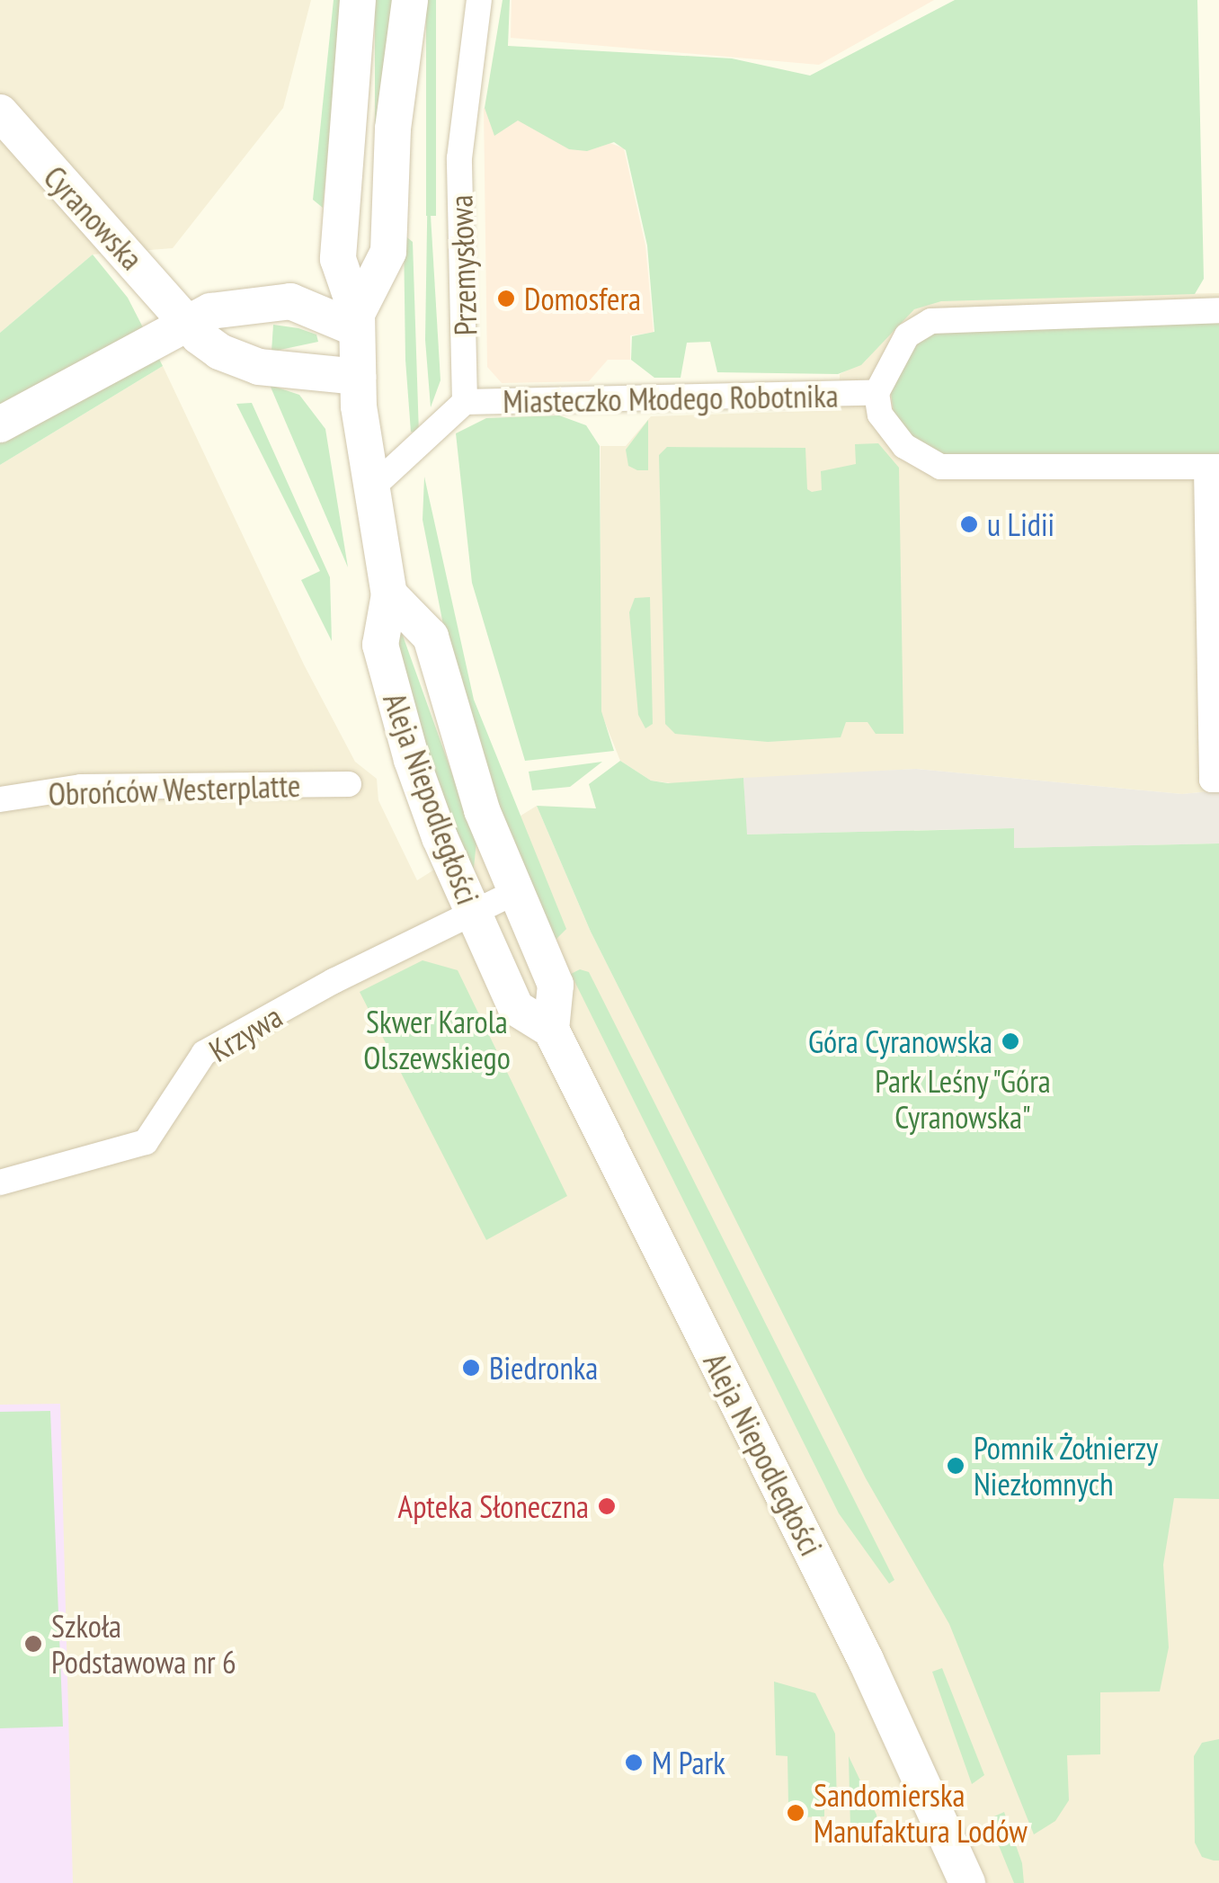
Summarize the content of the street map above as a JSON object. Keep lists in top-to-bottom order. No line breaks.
{"streets":{"street":["Cyranowska","Przemysłowa","Miasteczko Młodego Robotnika","Obrońców Westerplatte","Aleja Niepodległości","Krzywa"]},"crossings":[["Cyranowska","Aleja Niepodległości"],["Przemysłowa","Miasteczko Młodego Robotnika"],["Aleja Niepodległości","Krzywa"]],"parks":["Skwer Karola Olszewskiego","Park Leśny \"Góra Cyranowska\""],"places":["Domosfera","u Lidii","Góra Cyranowska","Biedronka","Pomnik Żołnierzy Niezłomnych","Apteka Słoneczna","Szkoła Podstawowa nr 6","M Park","Sandomierska Manufaktura Lodów"]}
